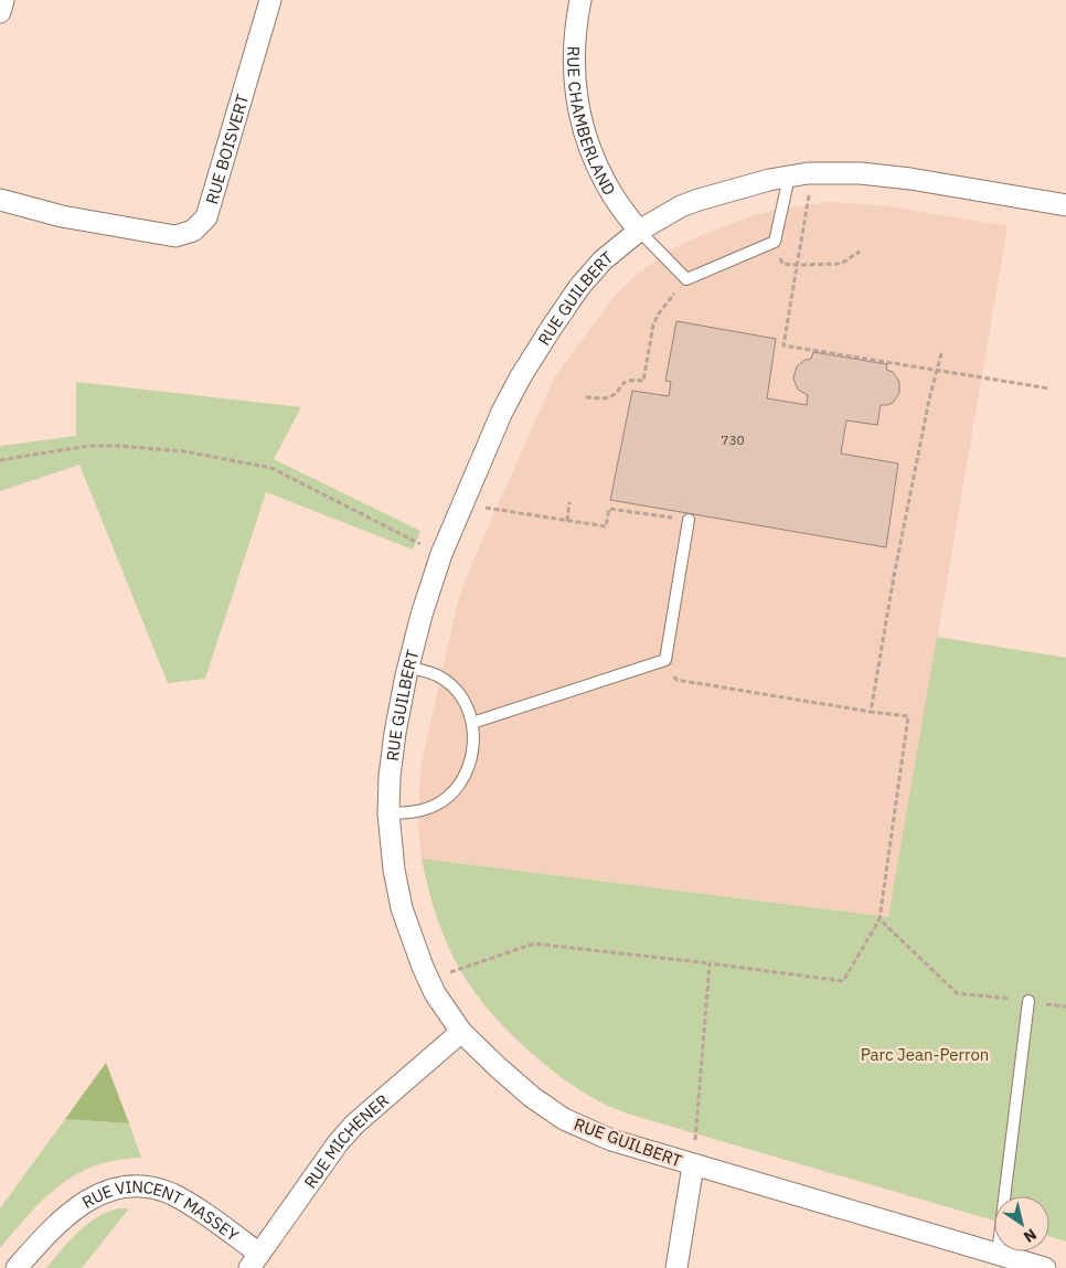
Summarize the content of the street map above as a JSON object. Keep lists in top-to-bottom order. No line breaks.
{"streets":{"street":["RUE CHAMBERLAND","RUE BOISVERT","RUE GUILBERT","RUE MICHENER","RUE VINCENT MASSEY"]},"crossings":[["RUE CHAMBERLAND","RUE GUILBERT"],["RUE GUILBERT","RUE MICHENER"],["RUE MICHENER","RUE VINCENT MASSEY"]],"parks":["Parc Jean-Perron"],"house_numbers":["730"],"north":"bottom right"}
